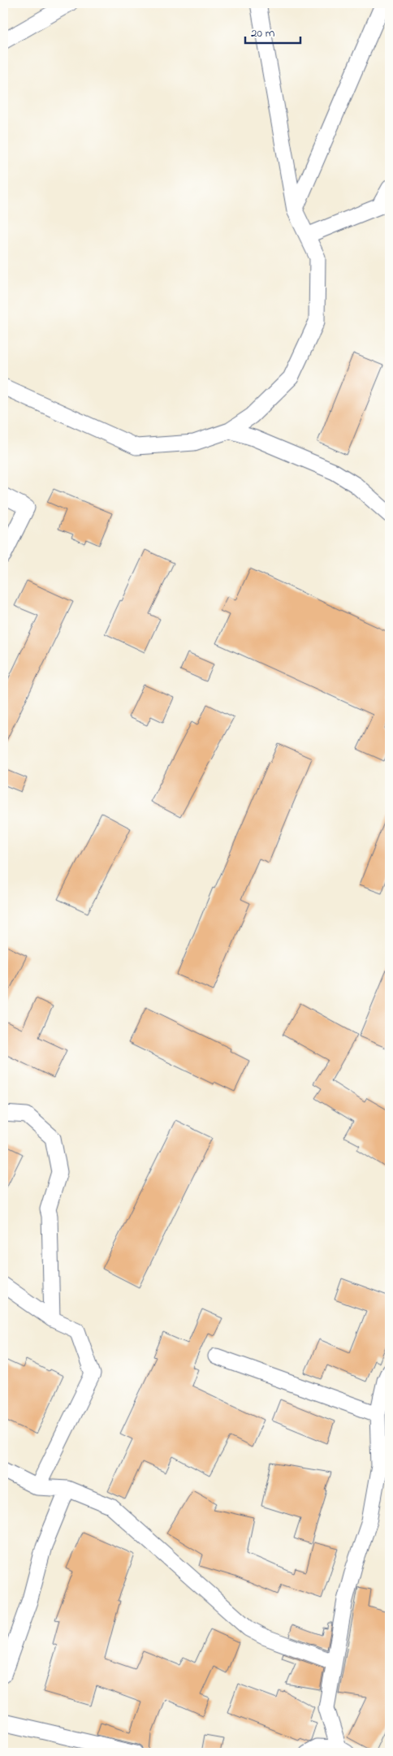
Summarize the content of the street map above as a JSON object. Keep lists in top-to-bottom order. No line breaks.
{"scale_bar":"20 m"}
